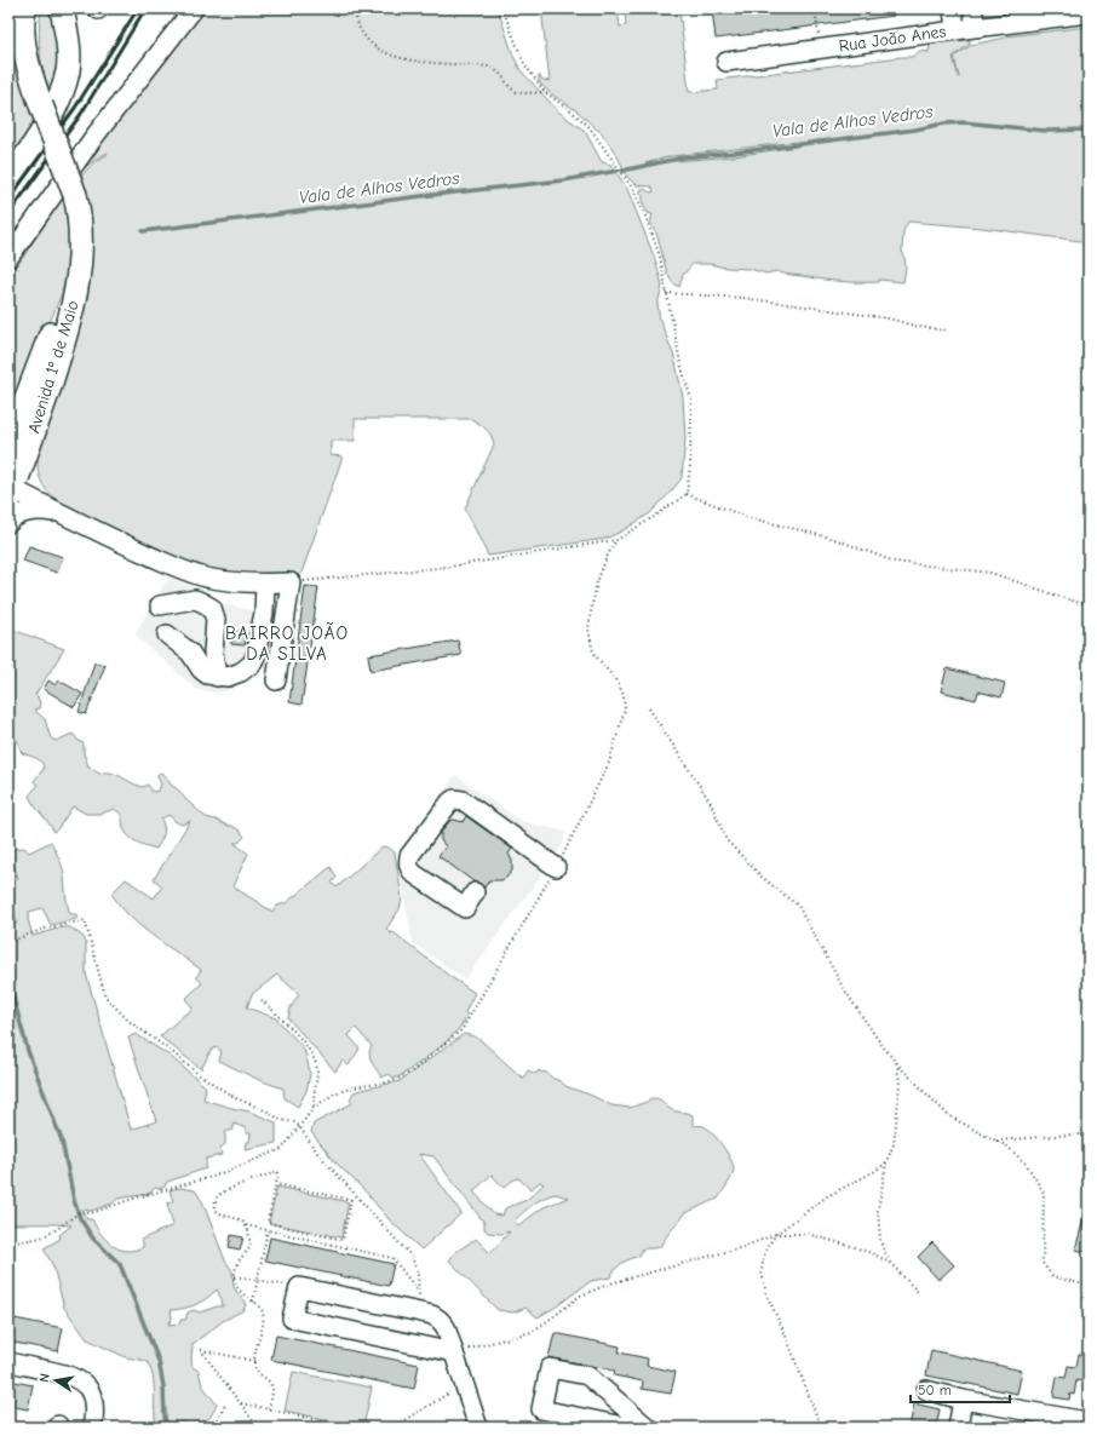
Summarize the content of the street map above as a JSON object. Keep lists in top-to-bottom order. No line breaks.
{"streets":{"main road":["Avenida 1º de Maio"],"street":["Rua João Anes"]},"districts":["BAIRRO JOÃO DA SILVA"],"water":["Vala de Alhos Vedros"],"scale_bar":"50 m","north":"left"}
